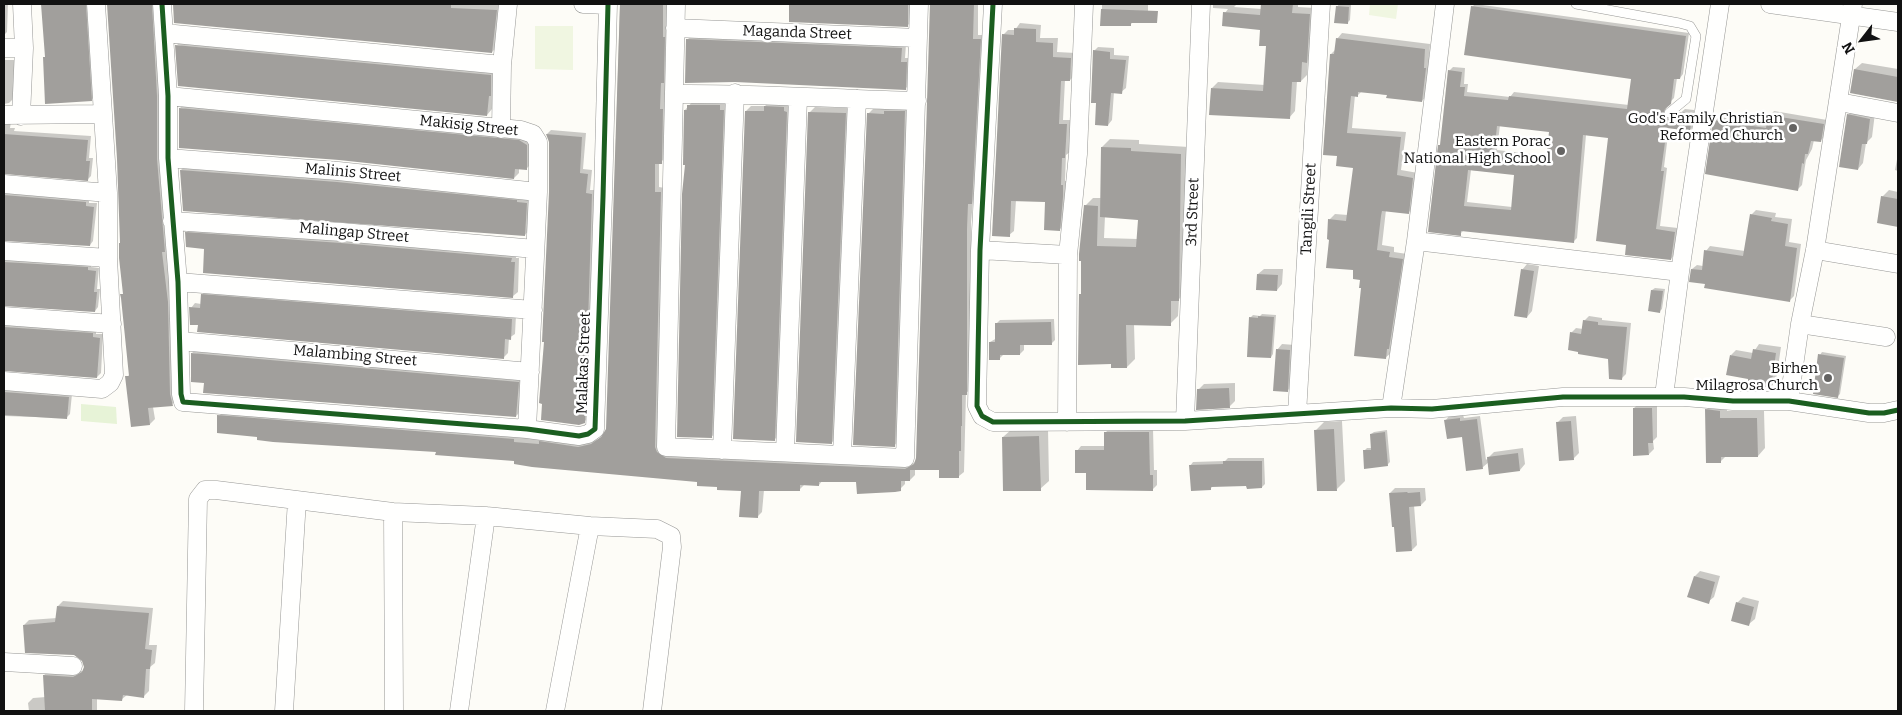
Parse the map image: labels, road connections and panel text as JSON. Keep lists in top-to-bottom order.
{
  "streets": {
    "street": [
      "Maganda Street",
      "Makisig Street",
      "Malinis Street",
      "Tangili Street",
      "3rd Street",
      "Malingap Street",
      "Malambing Street",
      "Malakas Street"
    ]
  },
  "crossings": [
    ["Makisig Street", "Malinis Street"],
    ["Makisig Street", "Malingap Street"],
    ["Makisig Street", "Malambing Street"],
    ["Makisig Street", "Malakas Street"],
    ["Malambing Street", "Malakas Street"]
  ],
  "places": ["God's Family Christian Reformed Church", "Eastern Porac National High School", "Birhen Milagrosa Church"],
  "north": "bottom left"
}
